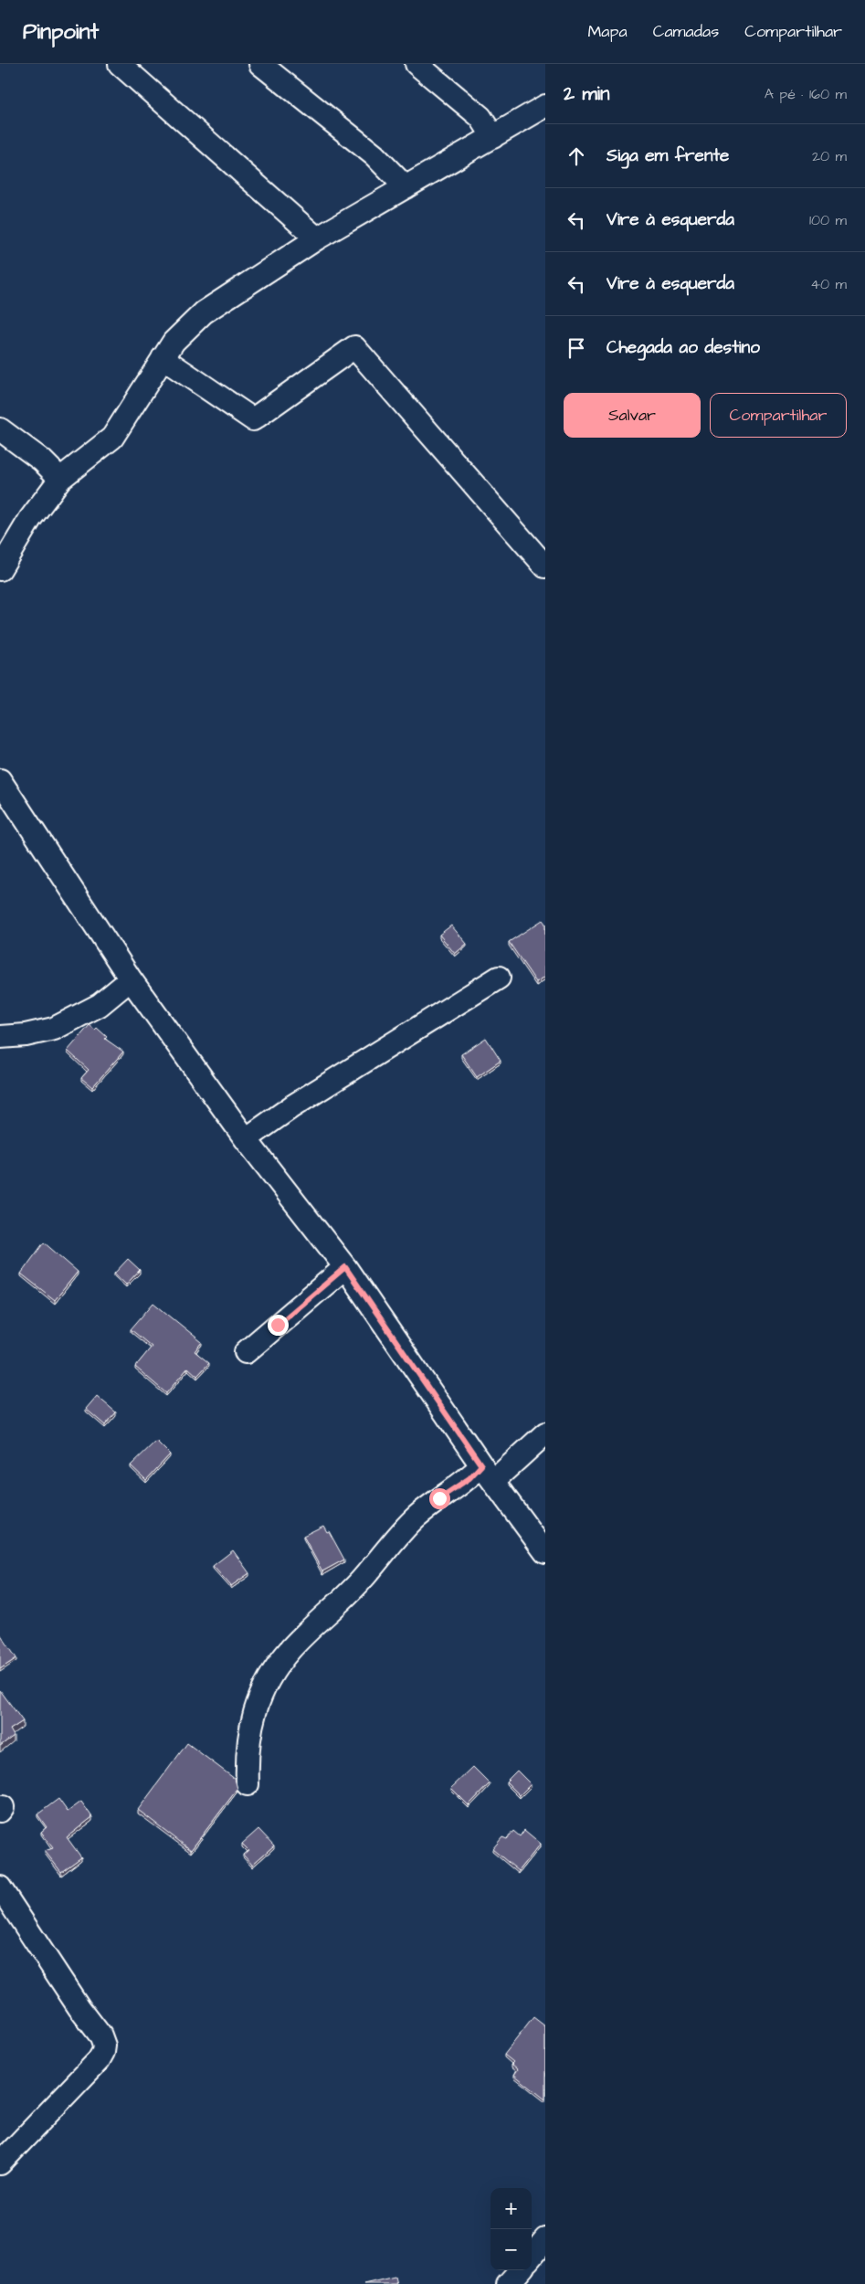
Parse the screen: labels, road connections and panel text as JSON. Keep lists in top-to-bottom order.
{
  "page": {
    "header": "Pinpoint",
    "nav": ["Mapa", "Camadas", "Compartilhar"],
    "heading": ["2 min", "A pé · 160 m"],
    "list": [
      ["Siga em frente", "20 m"],
      ["Vire à esquerda", "100 m"],
      ["Vire à esquerda", "40 m"],
      "Chegada ao destino"
    ],
    "buttons": ["Salvar", "Compartilhar"],
    "map_buttons": ["+", "−"]
  }
}
